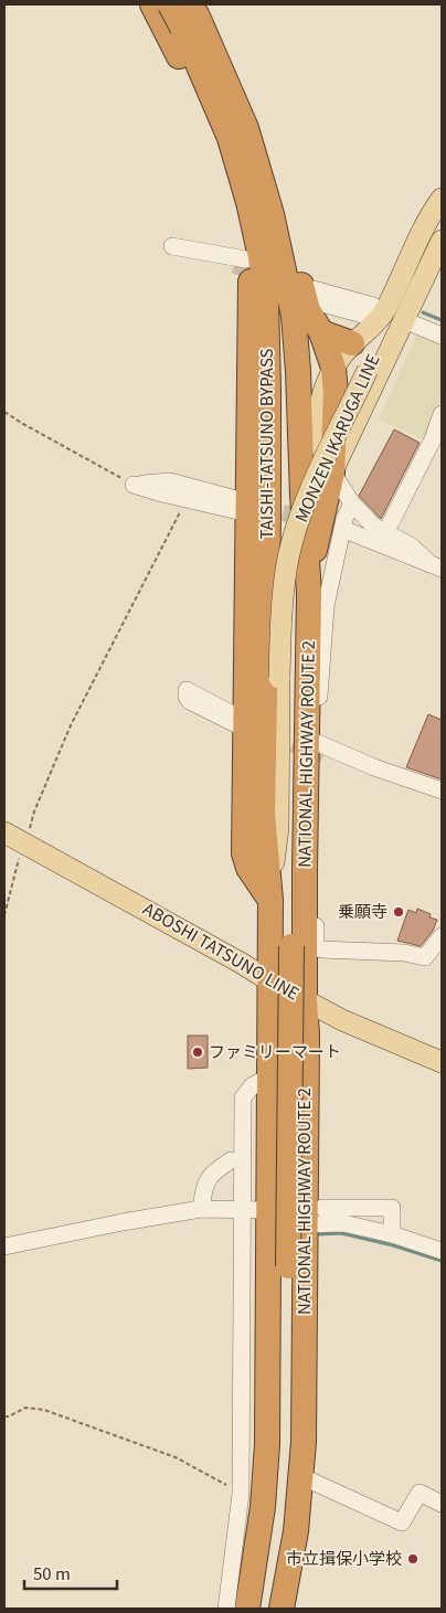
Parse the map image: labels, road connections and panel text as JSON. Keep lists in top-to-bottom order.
{
  "streets": {
    "highway": ["TAISHI-TATSUNO BYPASS", "NATIONAL HIGHWAY ROUTE 2"],
    "main road": ["MONZEN IKARUGA LINE", "ABOSHI TATSUNO LINE"]
  },
  "crossings": [
    ["MONZEN IKARUGA LINE", "TAISHI-TATSUNO BYPASS"],
    ["TAISHI-TATSUNO BYPASS", "NATIONAL HIGHWAY ROUTE 2"],
    ["NATIONAL HIGHWAY ROUTE 2", "ABOSHI TATSUNO LINE"]
  ],
  "places": ["乗願寺", "ファミリーマート", "市立揖保小学校"],
  "scale_bar": "50 m"
}
